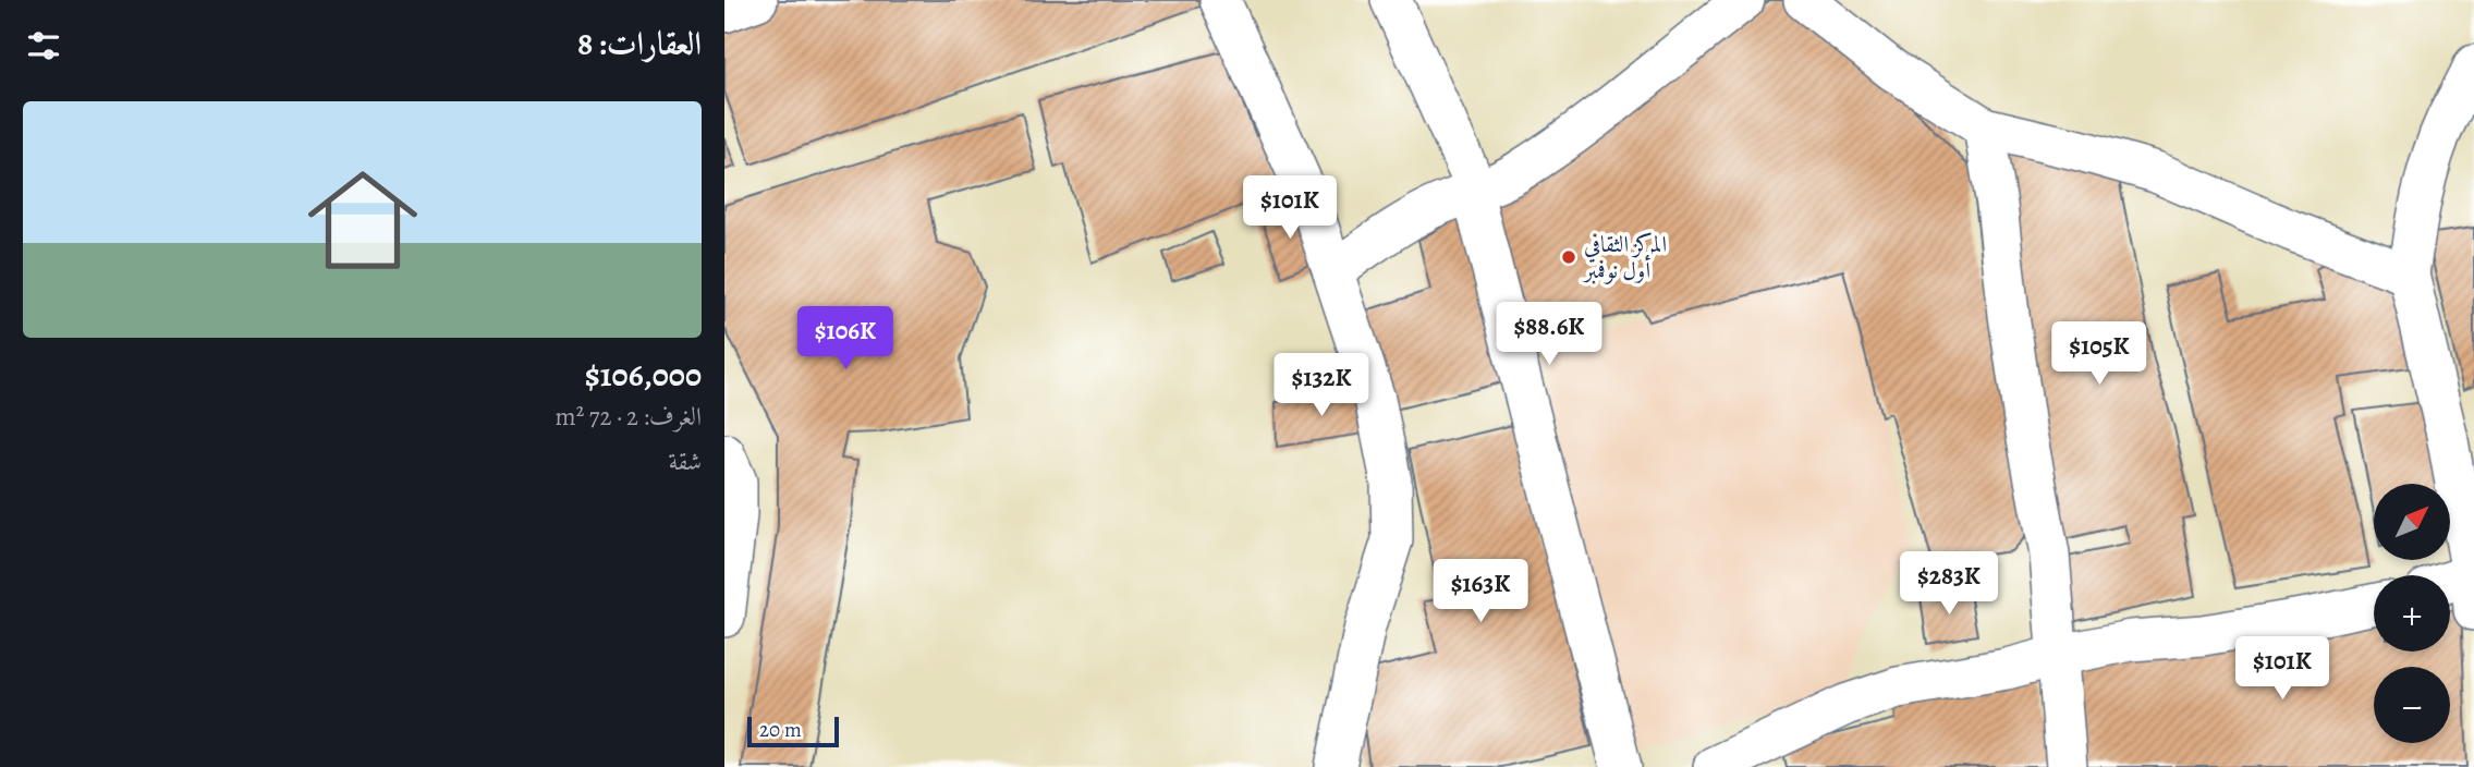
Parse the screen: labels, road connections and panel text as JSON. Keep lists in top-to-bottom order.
{
  "places": ["المركز الثقافي أول نوفمبر"],
  "scale_bar": "20 m",
  "north": "top right",
  "page": {
    "heading": "العقارات: 8",
    "list": [
      {
        "name": "$106,000",
        "note": "الغرف: 2 · 72 m² · شقة"
      }
    ],
    "price": [
      "$101K",
      "$88.6K",
      "$106K",
      "$105K",
      "$132K",
      "$283K",
      "$163K",
      "$101K"
    ],
    "map_buttons": ["+", "−"],
    "scale": "20 m"
  }
}
